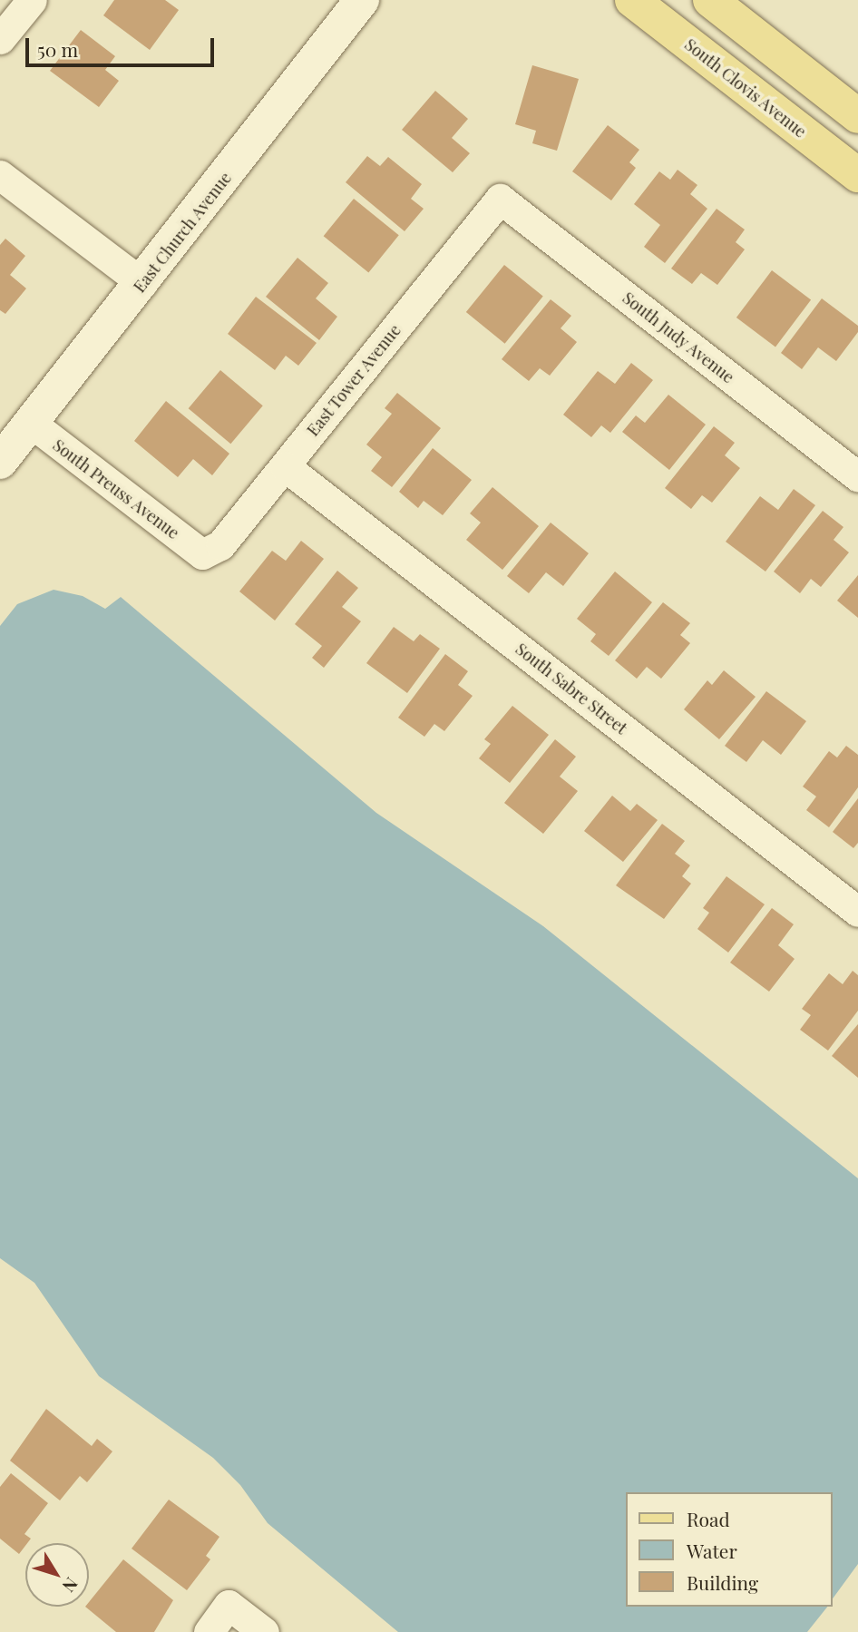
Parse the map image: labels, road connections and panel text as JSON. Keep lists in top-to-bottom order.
{
  "streets": {
    "main road": ["South Clovis Avenue"],
    "street": [
      "East Church Avenue",
      "South Judy Avenue",
      "East Tower Avenue",
      "South Preuss Avenue",
      "South Sabre Street"
    ]
  },
  "crossings": [
    ["East Church Avenue", "South Preuss Avenue"],
    ["South Judy Avenue", "East Tower Avenue"],
    ["East Tower Avenue", "South Preuss Avenue"],
    ["East Tower Avenue", "South Sabre Street"]
  ],
  "legend": ["Road", "Water", "Building"],
  "scale_bar": "50 m",
  "north": "bottom right"
}
